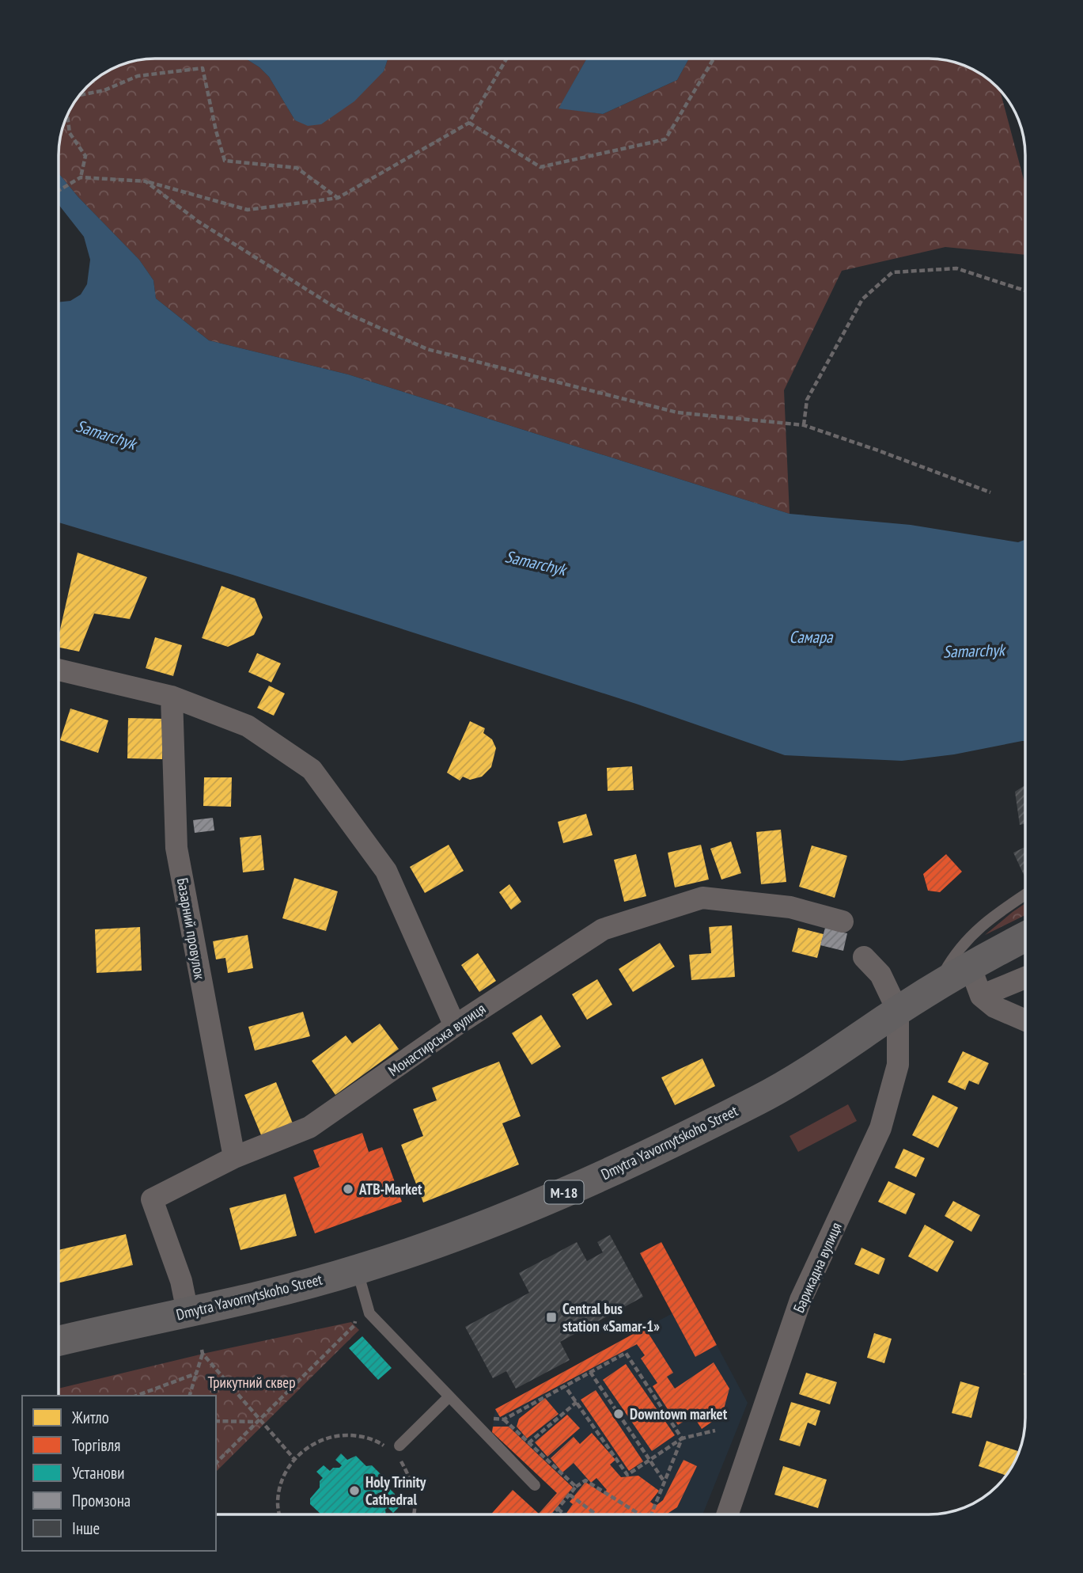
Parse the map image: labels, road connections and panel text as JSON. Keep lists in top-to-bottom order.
{
  "streets": {
    "highway": ["Dmytra Yavornytskoho Street", "М-18"],
    "street": ["Базарний провулок", "Монастирська вулиця", "Барикадна вулиця"]
  },
  "crossings": [
    ["Базарний провулок", "Монастирська вулиця"],
    ["Монастирська вулиця", "Dmytra Yavornytskoho Street"],
    ["Dmytra Yavornytskoho Street", "Барикадна вулиця"]
  ],
  "water": ["Samarchyk", "Самара"],
  "parks": ["Трикутний сквер"],
  "places": {
    "other": ["ATB-Market", "Downtown market", "Holy Trinity Cathedral"],
    "transit": ["Central bus station «Samar-1»"]
  },
  "legend": [
    "Житло",
    "Торгівля",
    "Установи",
    "Промзона",
    "Інше"
  ]
}
